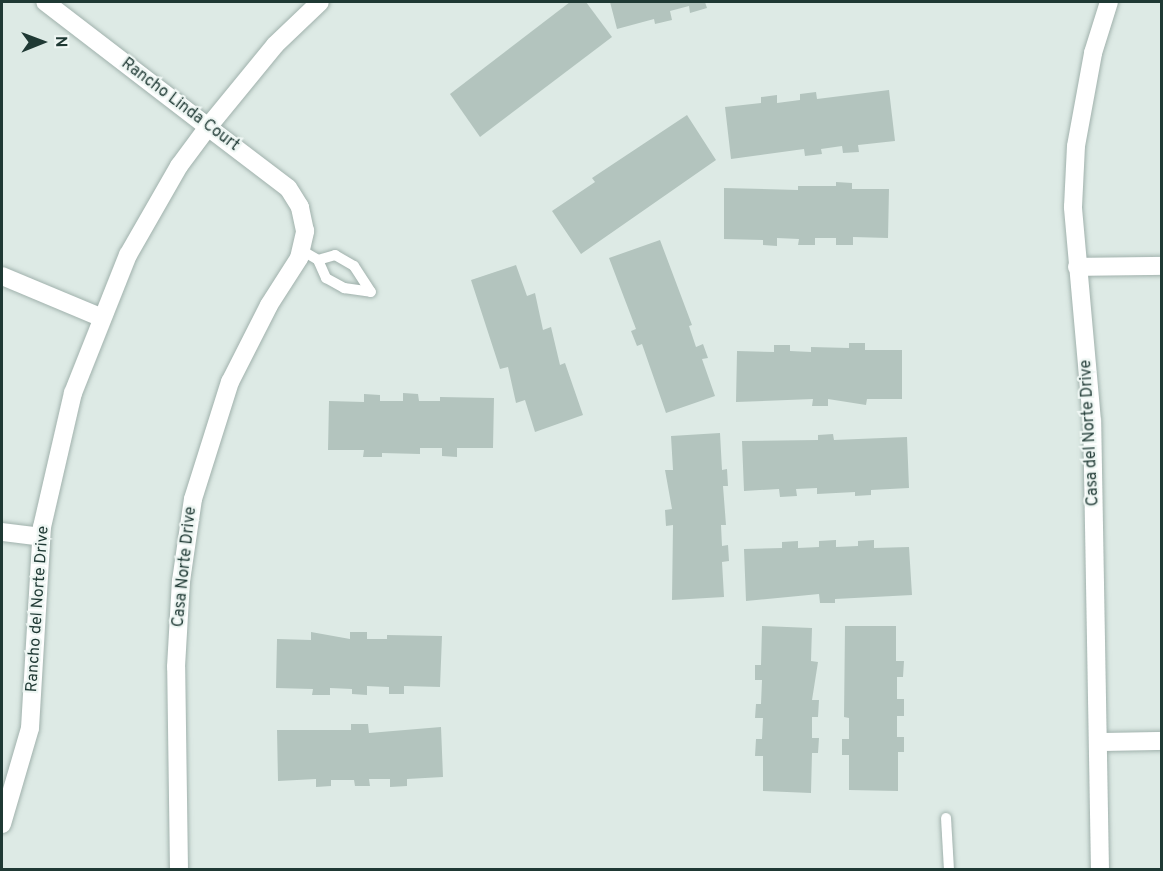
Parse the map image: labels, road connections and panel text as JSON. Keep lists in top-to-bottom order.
{
  "streets": {
    "street": [
      "Rancho Linda Court",
      "Casa del Norte Drive",
      "Casa Norte Drive",
      "Rancho del Norte Drive"
    ]
  },
  "crossings": [
    ["Rancho Linda Court", "Casa Norte Drive"],
    ["Rancho Linda Court", "Rancho del Norte Drive"]
  ],
  "north": "right"
}
